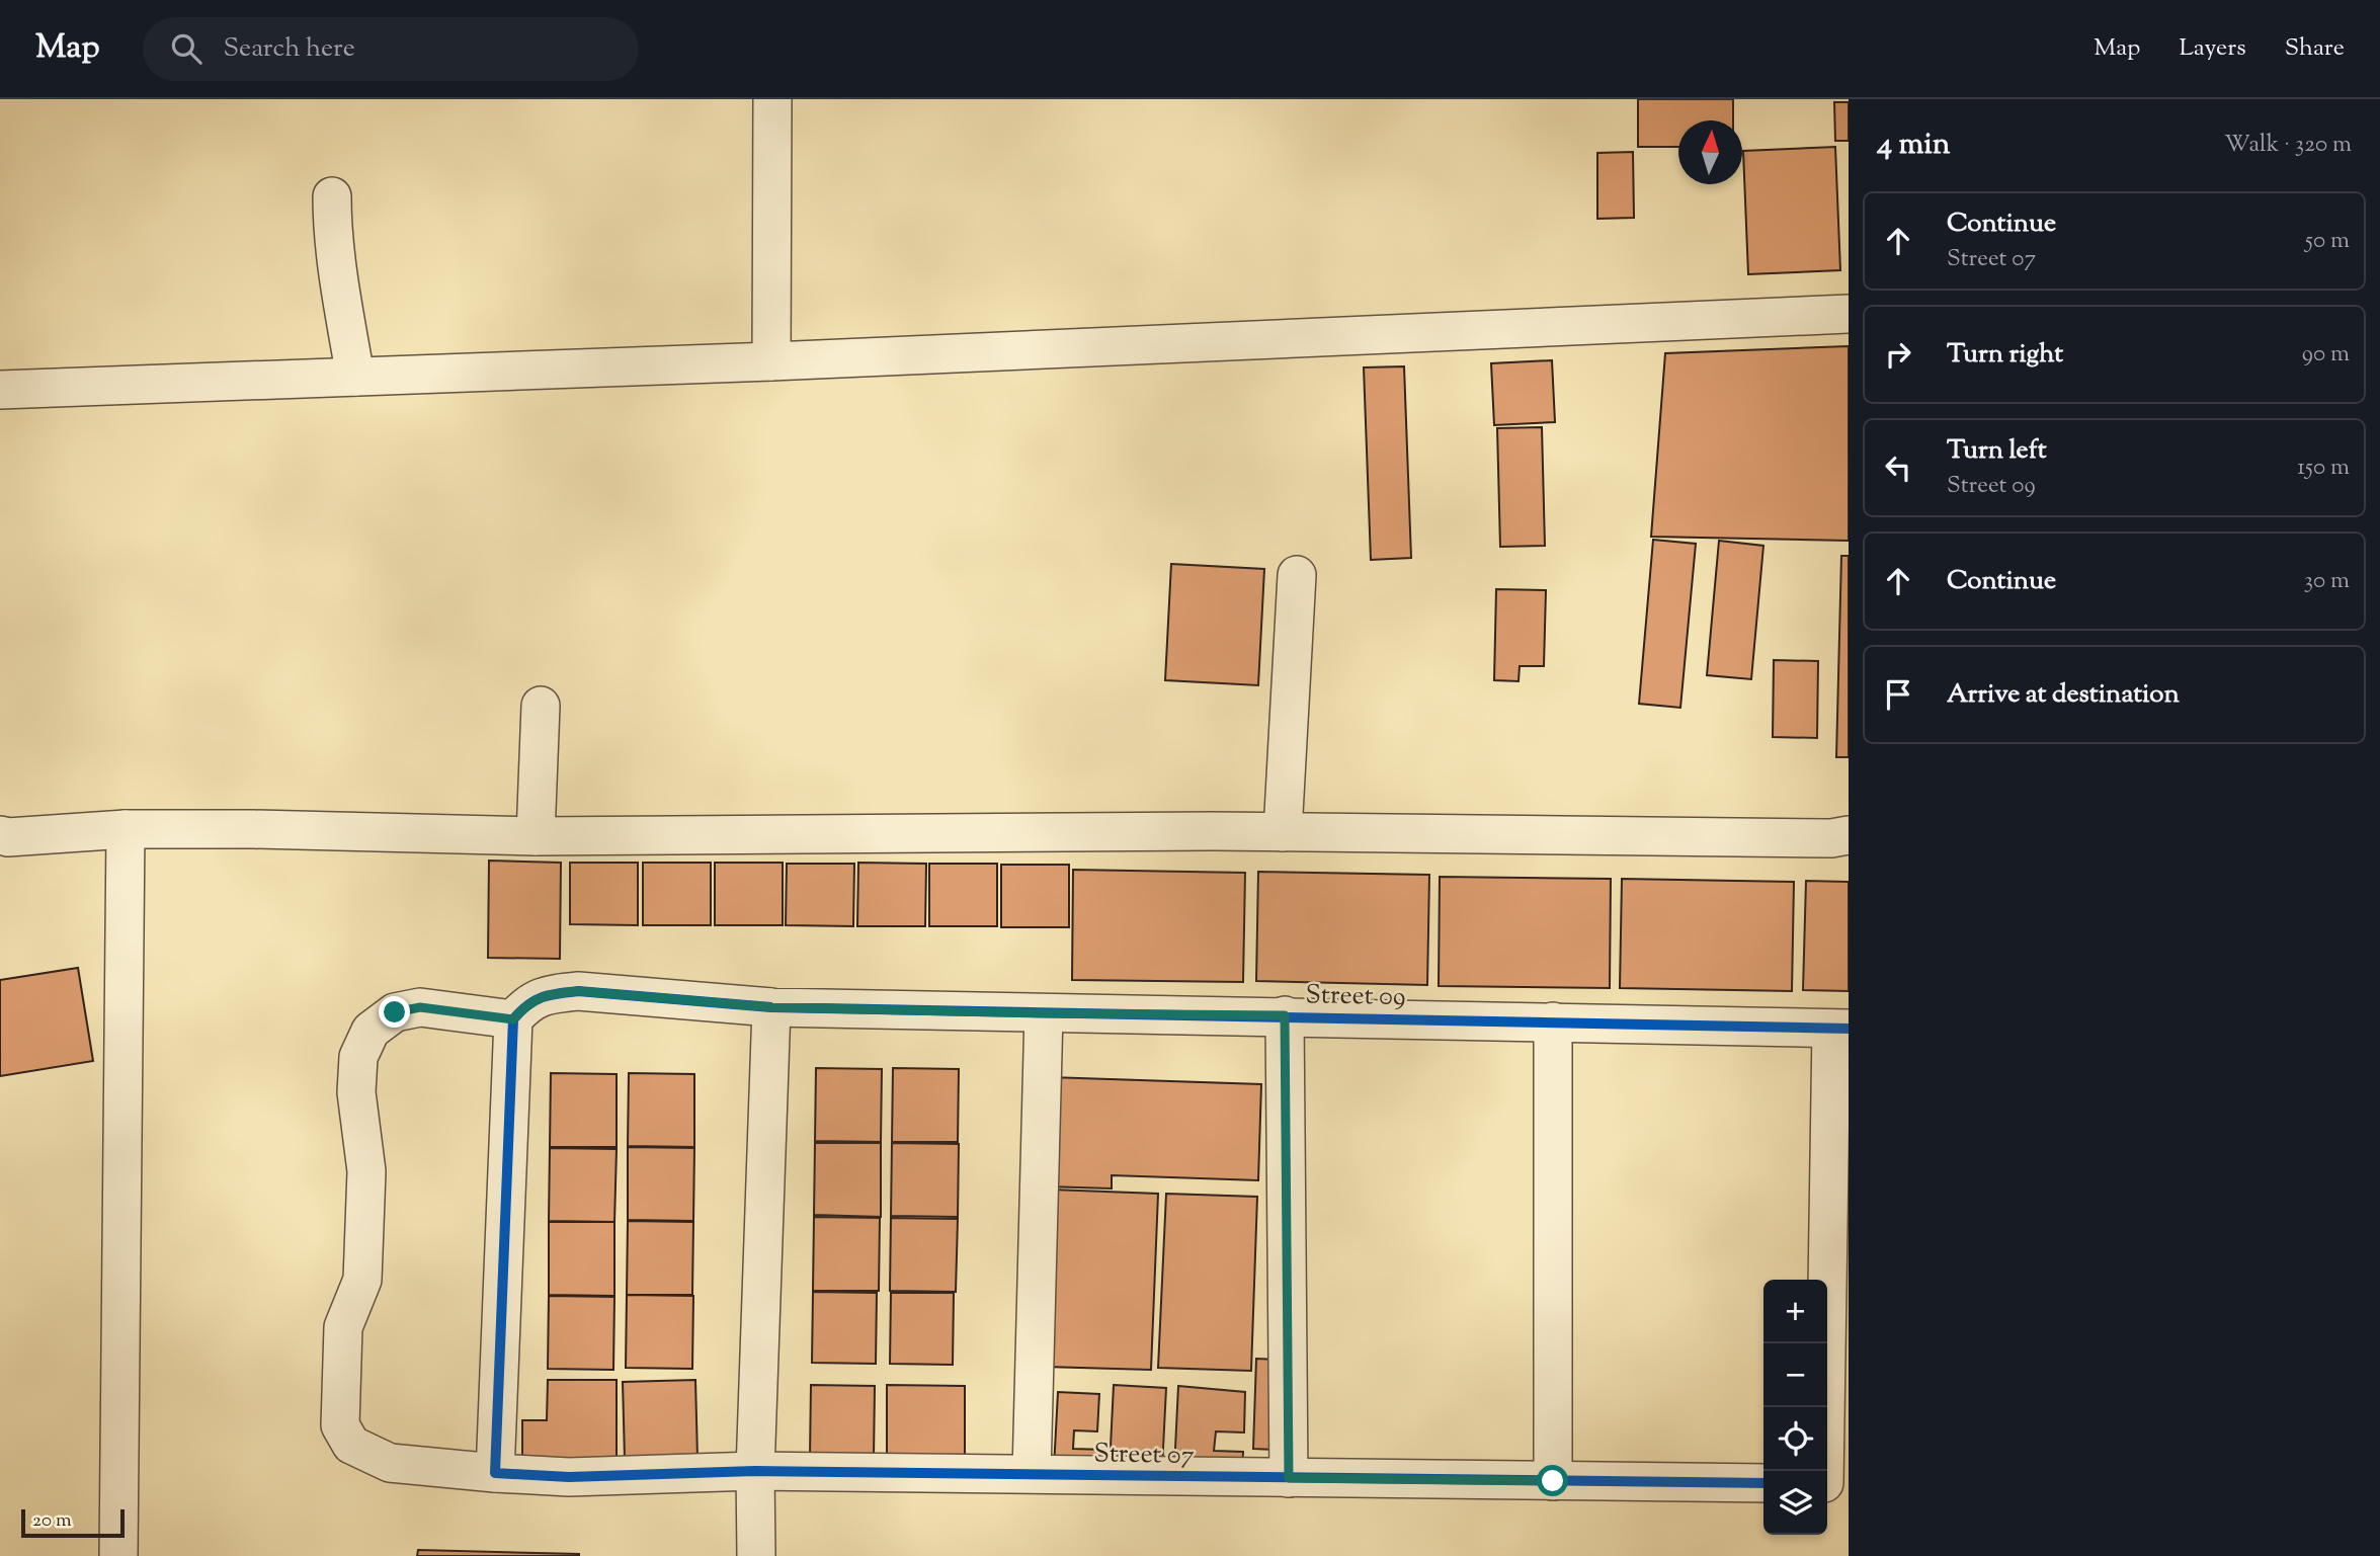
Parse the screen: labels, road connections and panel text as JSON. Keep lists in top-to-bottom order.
{
  "streets": {
    "street": ["Street 09", "Street 07"]
  },
  "crossings": [
    ["Street 09", "Street 07"]
  ],
  "scale_bar": "20 m",
  "north": "top",
  "page": {
    "header": "Map",
    "search": "Search here",
    "nav": ["Map", "Layers", "Share"],
    "heading": ["4 min", "Walk · 320 m"],
    "list": [
      ["Continue", "Street 07", "50 m"],
      ["Turn right", "90 m"],
      ["Turn left", "Street 09", "150 m"],
      ["Continue", "30 m"],
      "Arrive at destination"
    ],
    "map_buttons": ["+", "−"],
    "scale": "20 m"
  }
}
